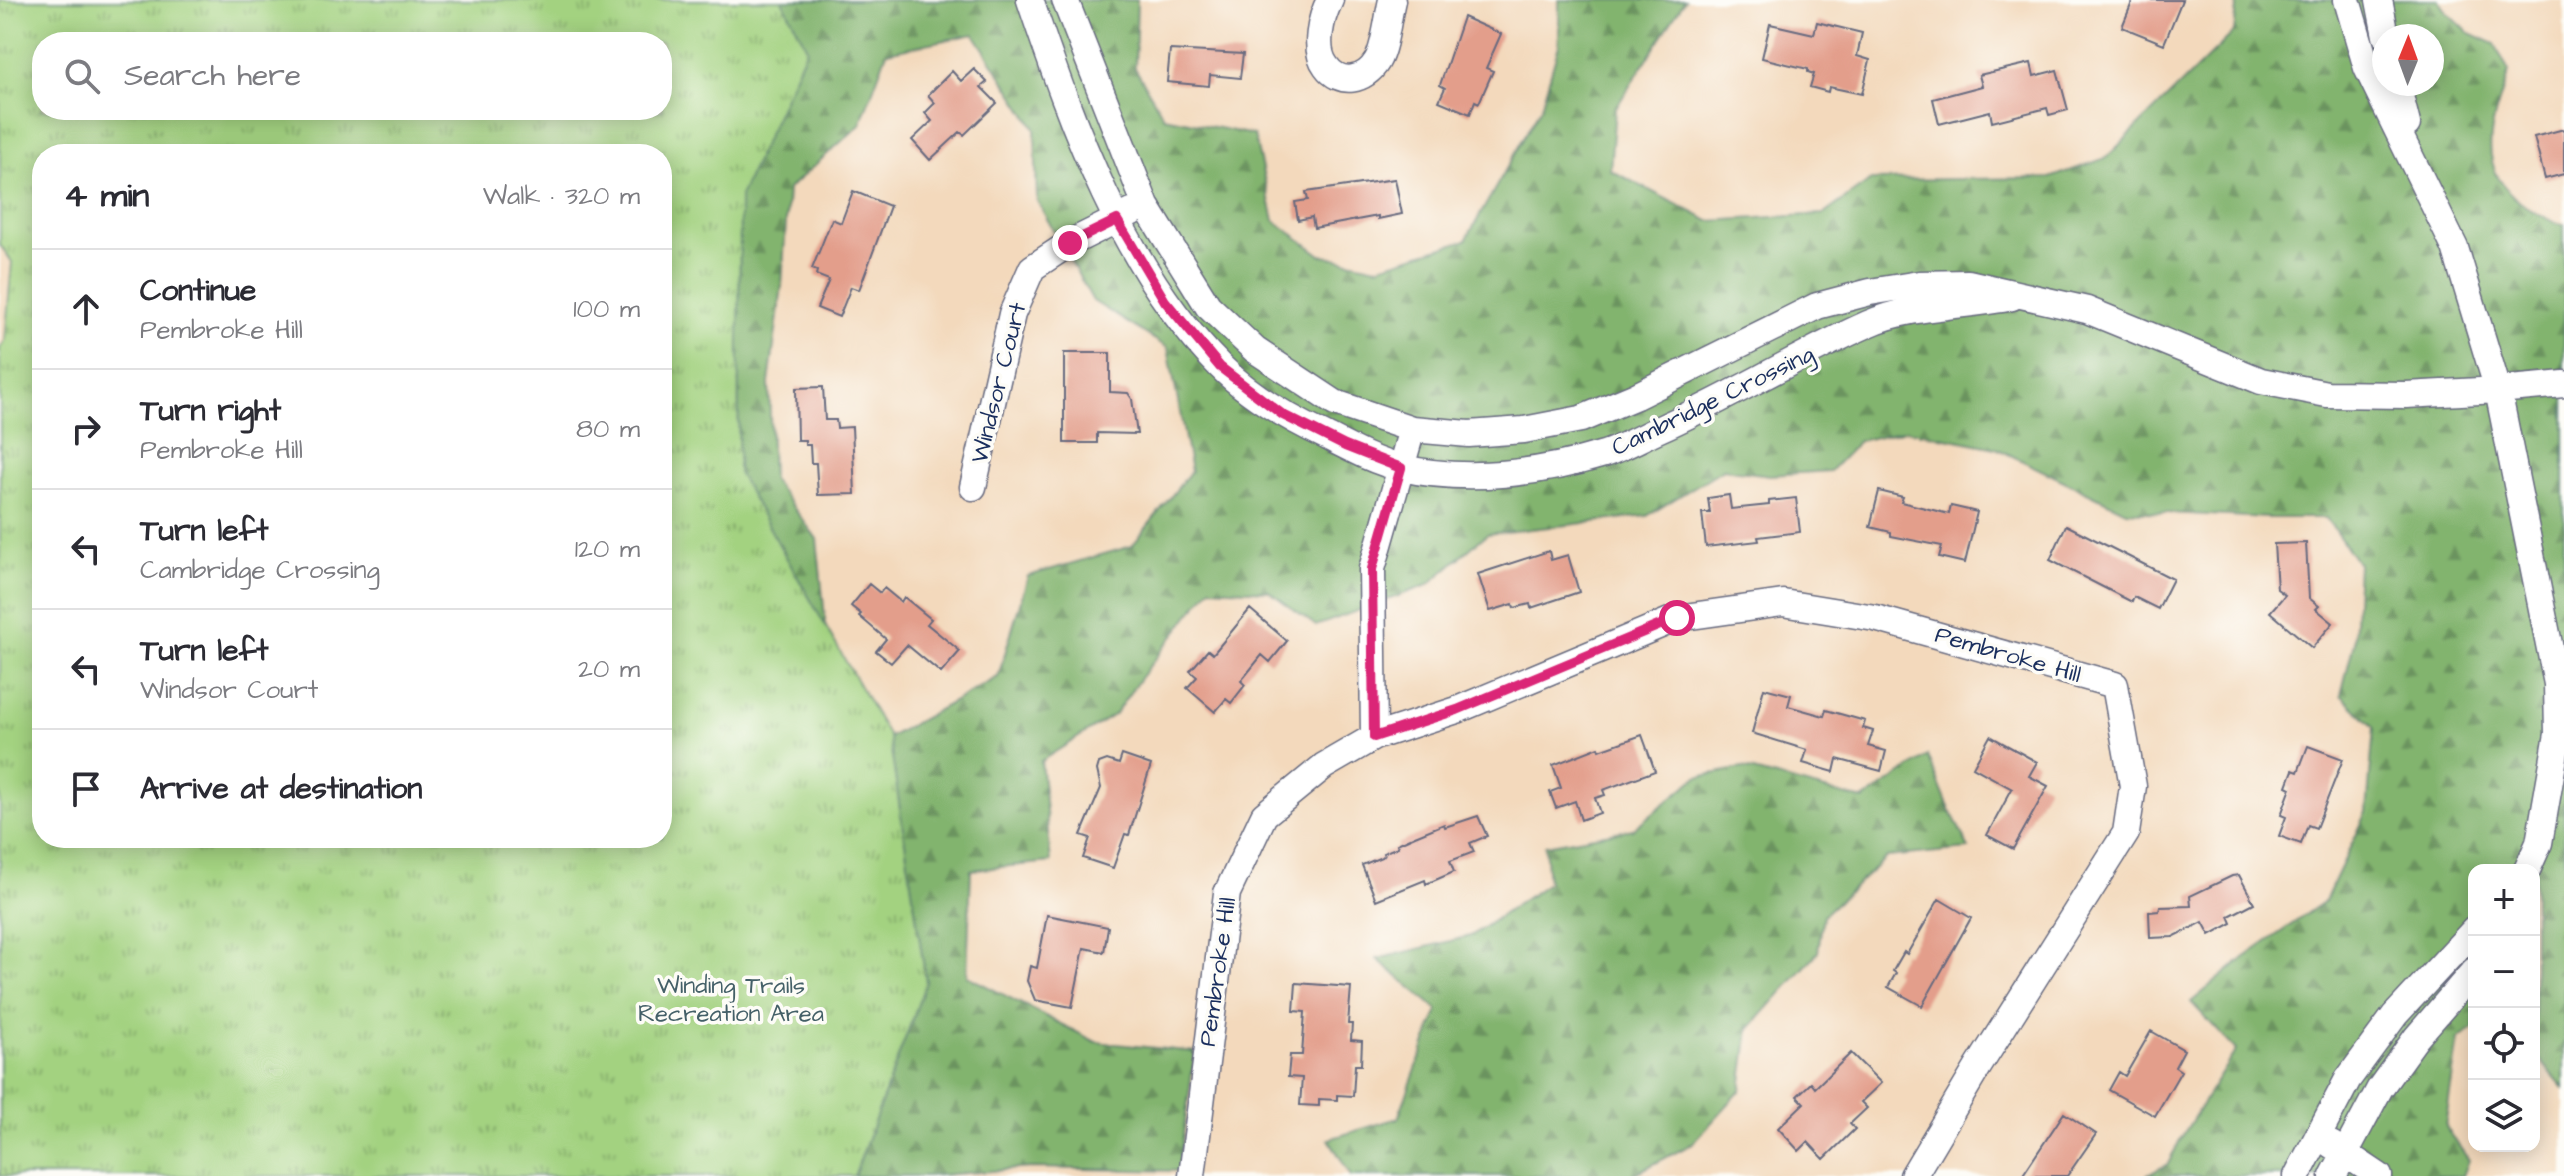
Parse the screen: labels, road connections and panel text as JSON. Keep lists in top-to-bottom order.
{
  "streets": {
    "street": ["Windsor Court", "Cambridge Crossing", "Pembroke Hill"]
  },
  "crossings": [
    ["Windsor Court", "Cambridge Crossing"]
  ],
  "parks": ["Winding Trails Recreation Area"],
  "north": "top",
  "page": {
    "search": "Search here",
    "heading": ["4 min", "Walk · 320 m"],
    "list": [
      ["Continue", "Pembroke Hill", "100 m"],
      ["Turn right", "Pembroke Hill", "80 m"],
      ["Turn left", "Cambridge Crossing", "120 m"],
      ["Turn left", "Windsor Court", "20 m"],
      "Arrive at destination"
    ],
    "map_buttons": ["+", "−"]
  }
}
